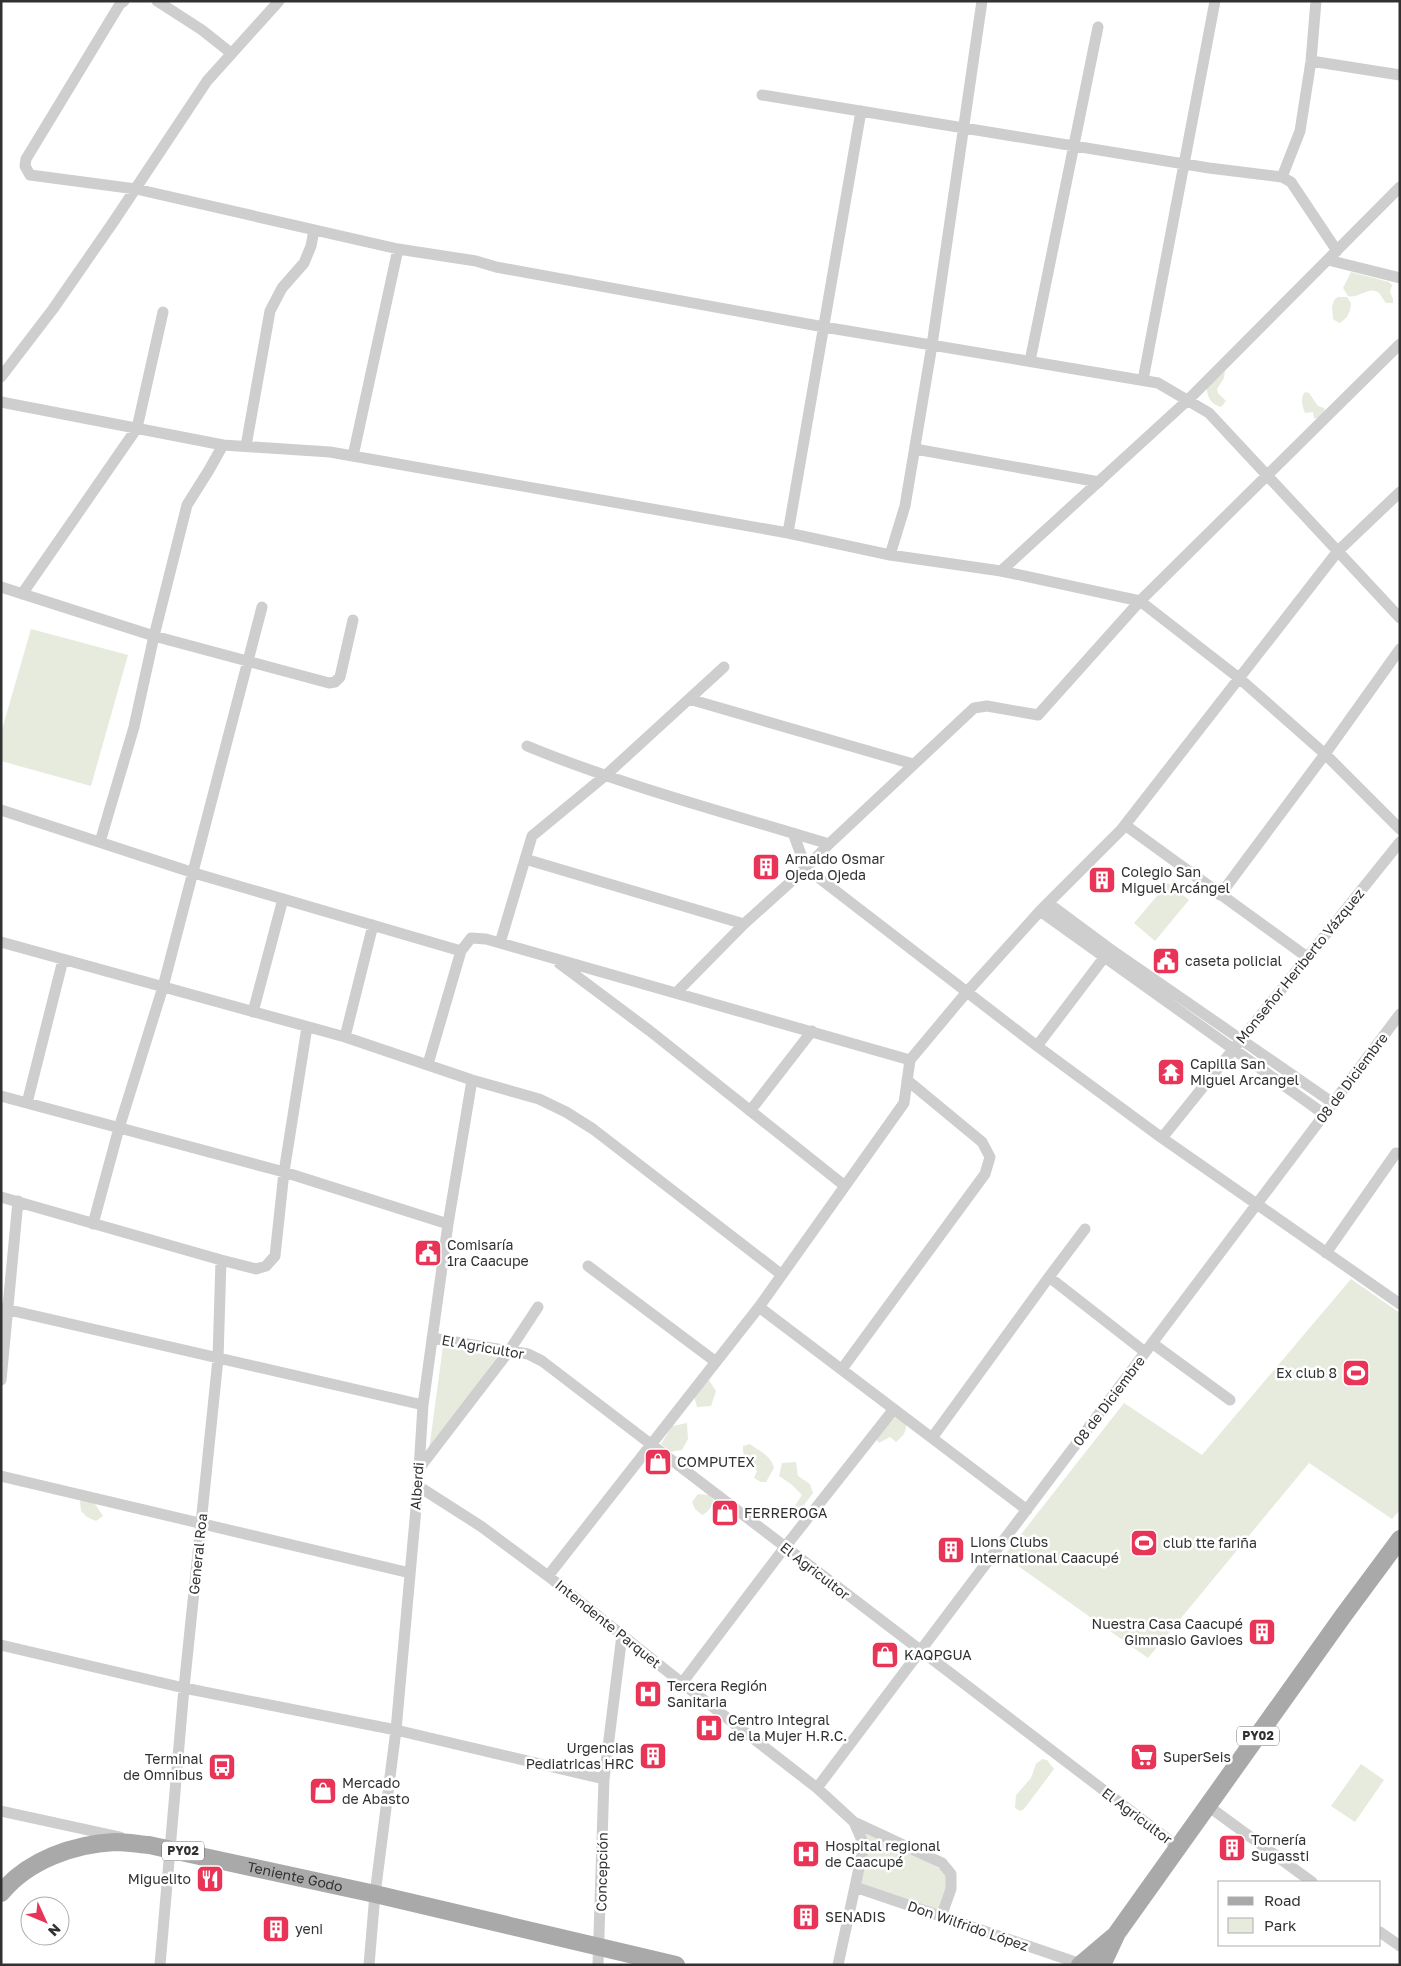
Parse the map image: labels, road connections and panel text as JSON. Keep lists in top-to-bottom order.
{
  "streets": {
    "main road": ["PY02", "Teniente Godo"],
    "street": [
      "Monseñor Heriberto Vázquez",
      "08 de Diciembre",
      "El Agricultor",
      "Alberdi",
      "General Roa",
      "Intendente Parquet",
      "Concepción",
      "Don Wilfrido López"
    ]
  },
  "crossings": [
    ["08 de Diciembre", "El Agricultor"],
    ["08 de Diciembre", "Intendente Parquet"],
    ["El Agricultor", "Alberdi"],
    ["El Agricultor", "PY02"],
    ["Alberdi", "Intendente Parquet"],
    ["Alberdi", "Teniente Godo"],
    ["General Roa", "Teniente Godo"],
    ["Intendente Parquet", "Concepción"],
    ["PY02", "Concepción"],
    ["PY02", "Teniente Godo"],
    ["PY02", "Don Wilfrido López"],
    ["Concepción", "Teniente Godo"]
  ],
  "places": {
    "building": [
      "Arnaldo Osmar Ojeda Ojeda",
      "Colegio San Miguel Arcángel",
      "Lions Clubs International Caacupé",
      "Nuestra Casa Caacupé Gimnasio Gavioes",
      "Urgencias Pediatricas HRC",
      "Tornería Sugassti",
      "SENADIS",
      "yeni"
    ],
    "public building": ["caseta policial", "Comisaría 1ra Caacupe"],
    "temple": ["Capilla San Miguel Arcangel"],
    "sports": ["Ex club 8", "club tte fariña"],
    "shop": [
      "COMPUTEX",
      "FERREROGA",
      "KAQPGUA",
      "Mercado de Abasto"
    ],
    "hospital": ["Tercera Región Sanitaria", "Centro Integral de la Mujer H.R.C.", "Hospital regional de Caacupé"],
    "supermarket": ["SuperSeis"],
    "bus stop": ["Terminal de Omnibus"],
    "restaurant": ["Miguelito"]
  },
  "legend": ["Road", "Park"],
  "north": "bottom right"
}
